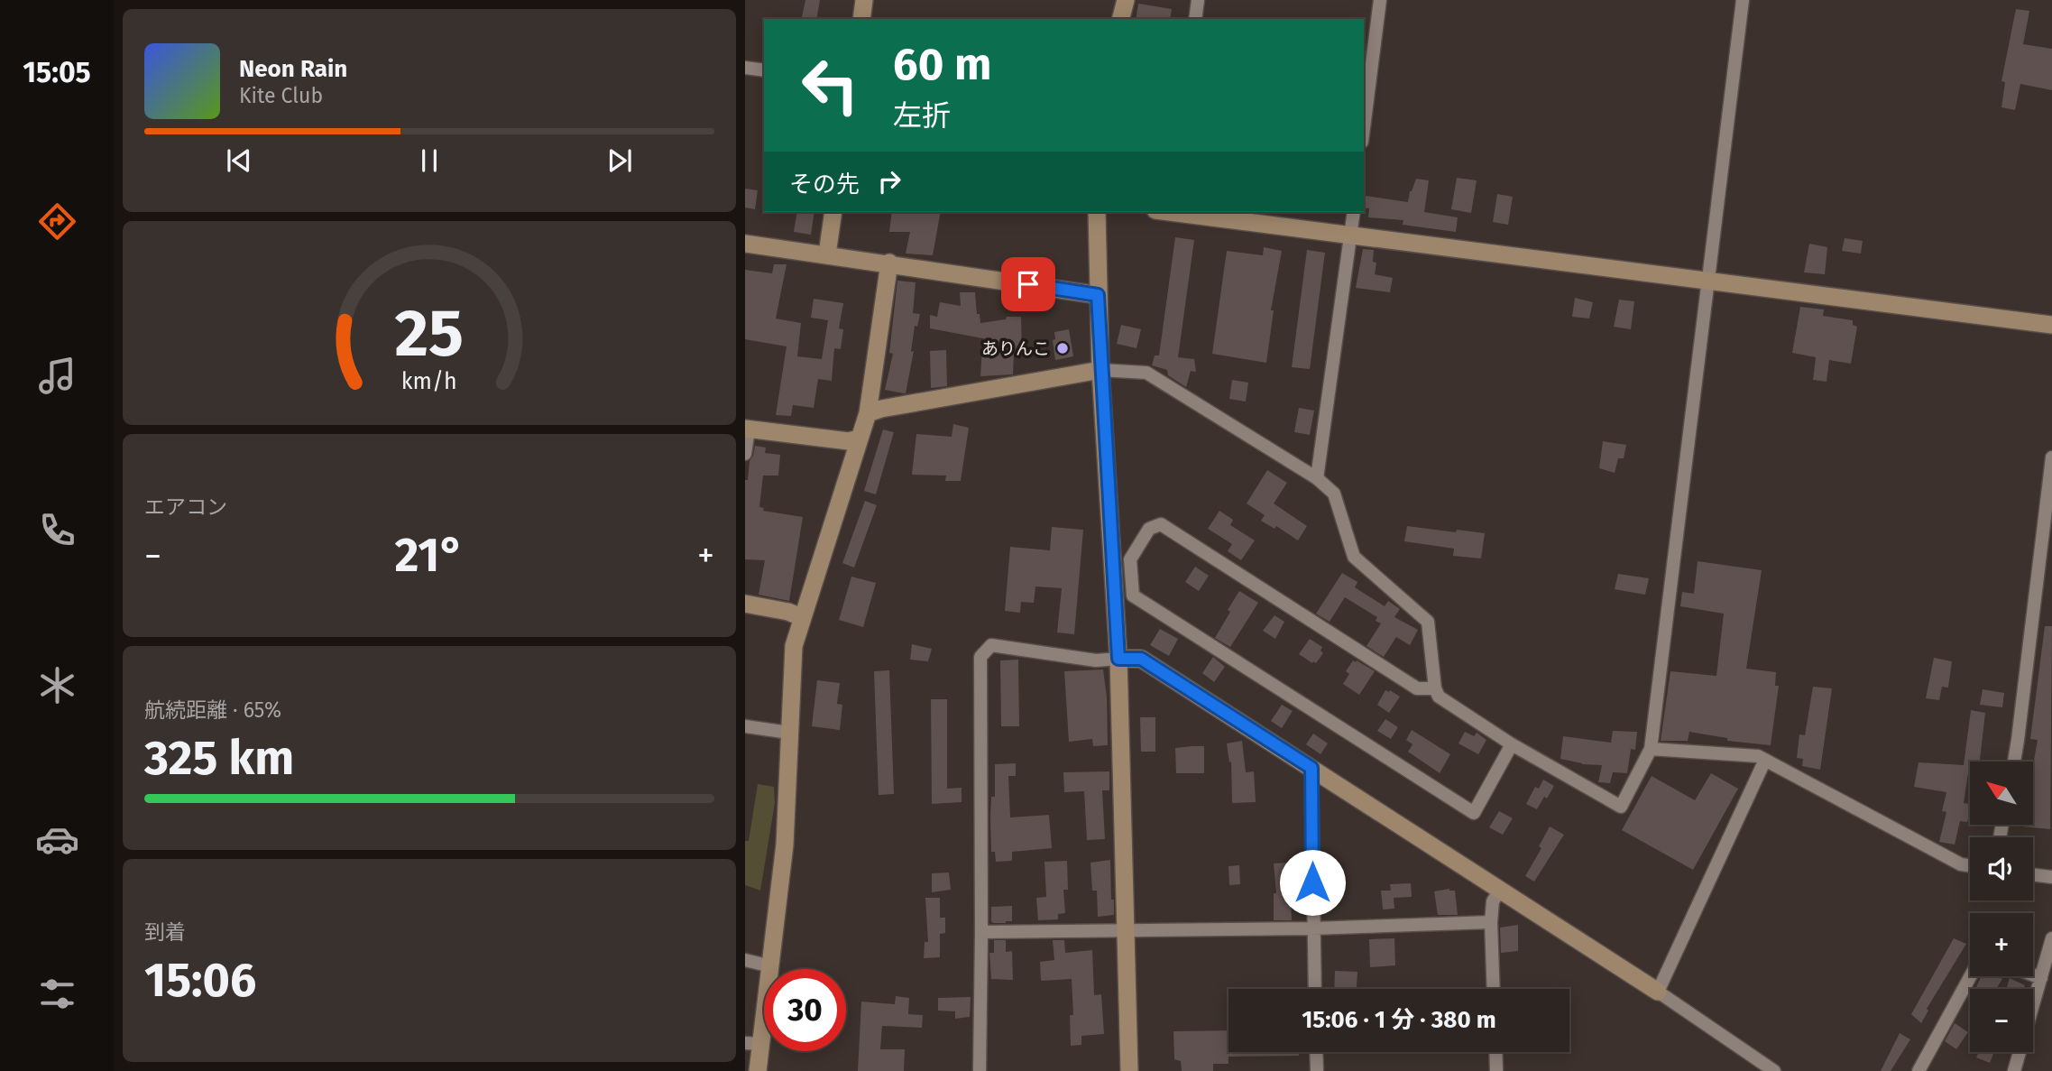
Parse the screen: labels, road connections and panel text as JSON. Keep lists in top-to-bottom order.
{
  "places": ["ありんこ"],
  "north": "top left",
  "page": {
    "tabs": "15:05",
    "turn": ["60 m", "左折"],
    "song": ["Neon Rain", "Kite Club"],
    "then": "その先",
    "tile": [
      "エアコン",
      ["航続距離 · 65%", "325 km"],
      ["到着", "15:06"]
    ],
    "heat": ["−", "21°", "+"],
    "map_buttons": ["+", "−"],
    "limit": "30",
    "trip": "15:06 · 1 分 · 380 m",
    "gauge": ["25", "km/h"]
  }
}
